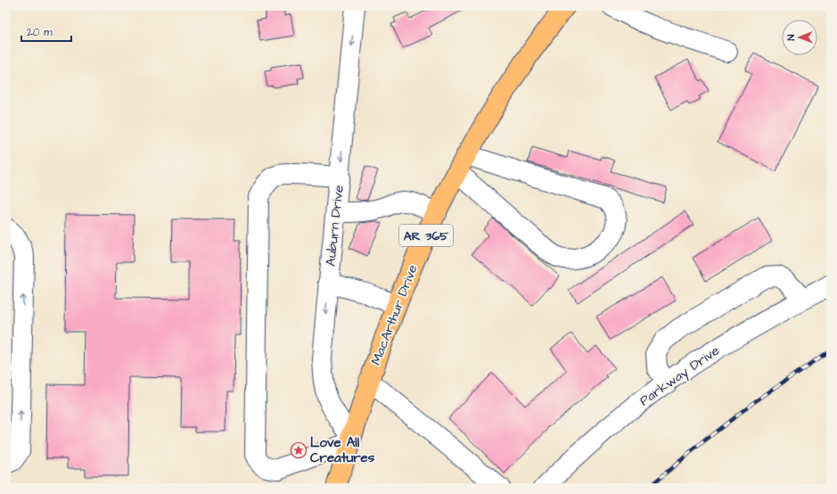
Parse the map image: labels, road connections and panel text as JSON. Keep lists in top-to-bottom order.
{
  "streets": {
    "main road": ["AR 365", "MacArthur Drive"],
    "street": ["Auburn Drive", "Parkway Drive"]
  },
  "crossings": [
    ["Auburn Drive", "MacArthur Drive"]
  ],
  "one_way": ["Auburn Drive"],
  "places": {
    "place": ["Love All Creatures"]
  },
  "scale_bar": "20 m",
  "north": "left"
}
